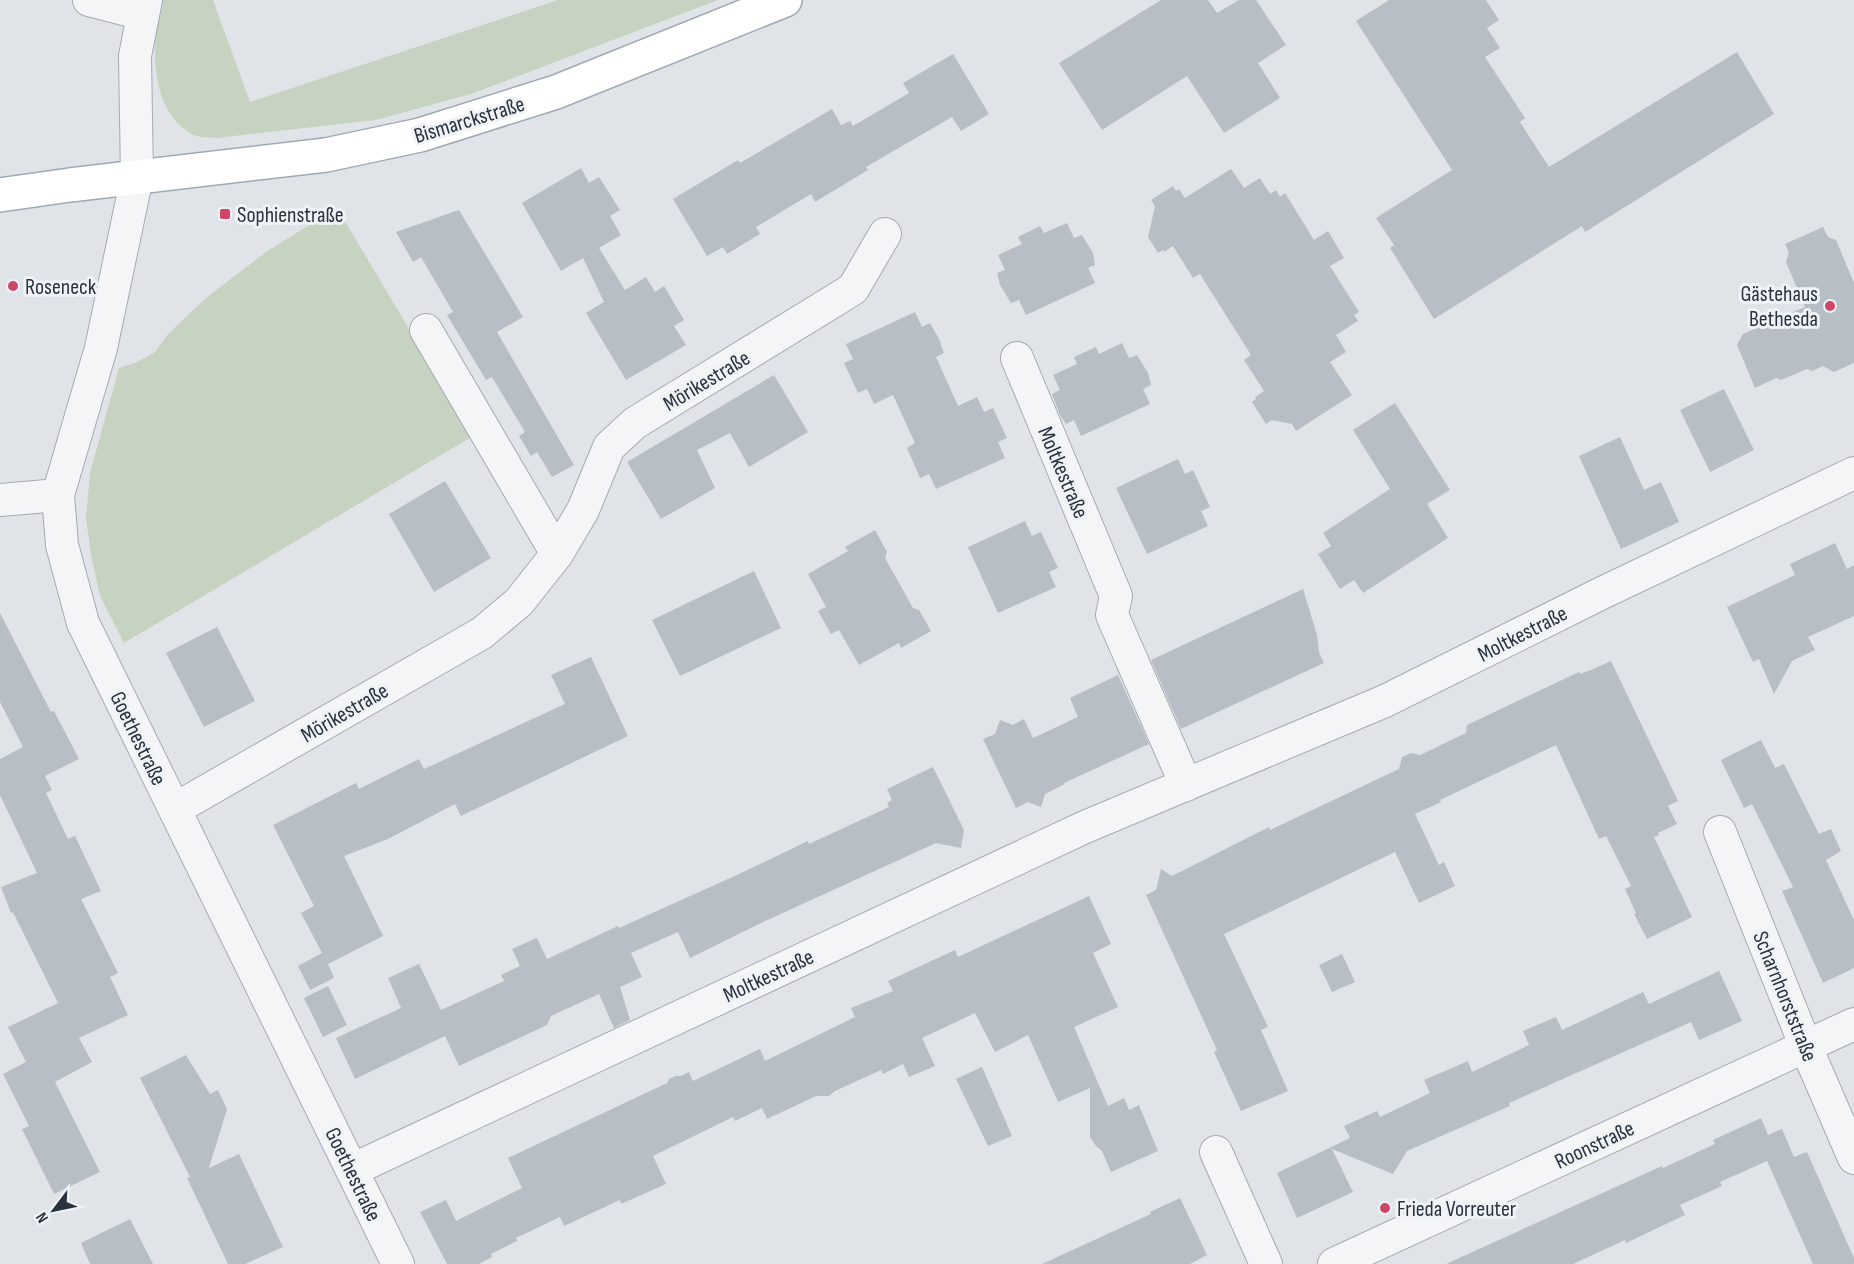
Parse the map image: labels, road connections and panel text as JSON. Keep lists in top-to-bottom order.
{
  "streets": {
    "main road": ["Bismarckstraße"],
    "street": [
      "Mörikestraße",
      "Moltkestraße",
      "Goethestraße",
      "Scharnhorststraße",
      "Roonstraße"
    ]
  },
  "crossings": [
    ["Bismarckstraße", "Goethestraße"],
    ["Mörikestraße", "Goethestraße"],
    ["Moltkestraße", "Goethestraße"],
    ["Scharnhorststraße", "Roonstraße"]
  ],
  "places": {
    "transit": ["Sophienstraße"],
    "other": ["Roseneck", "Gästehaus Bethesda", "Frieda Vorreuter"]
  },
  "north": "bottom left"
}
